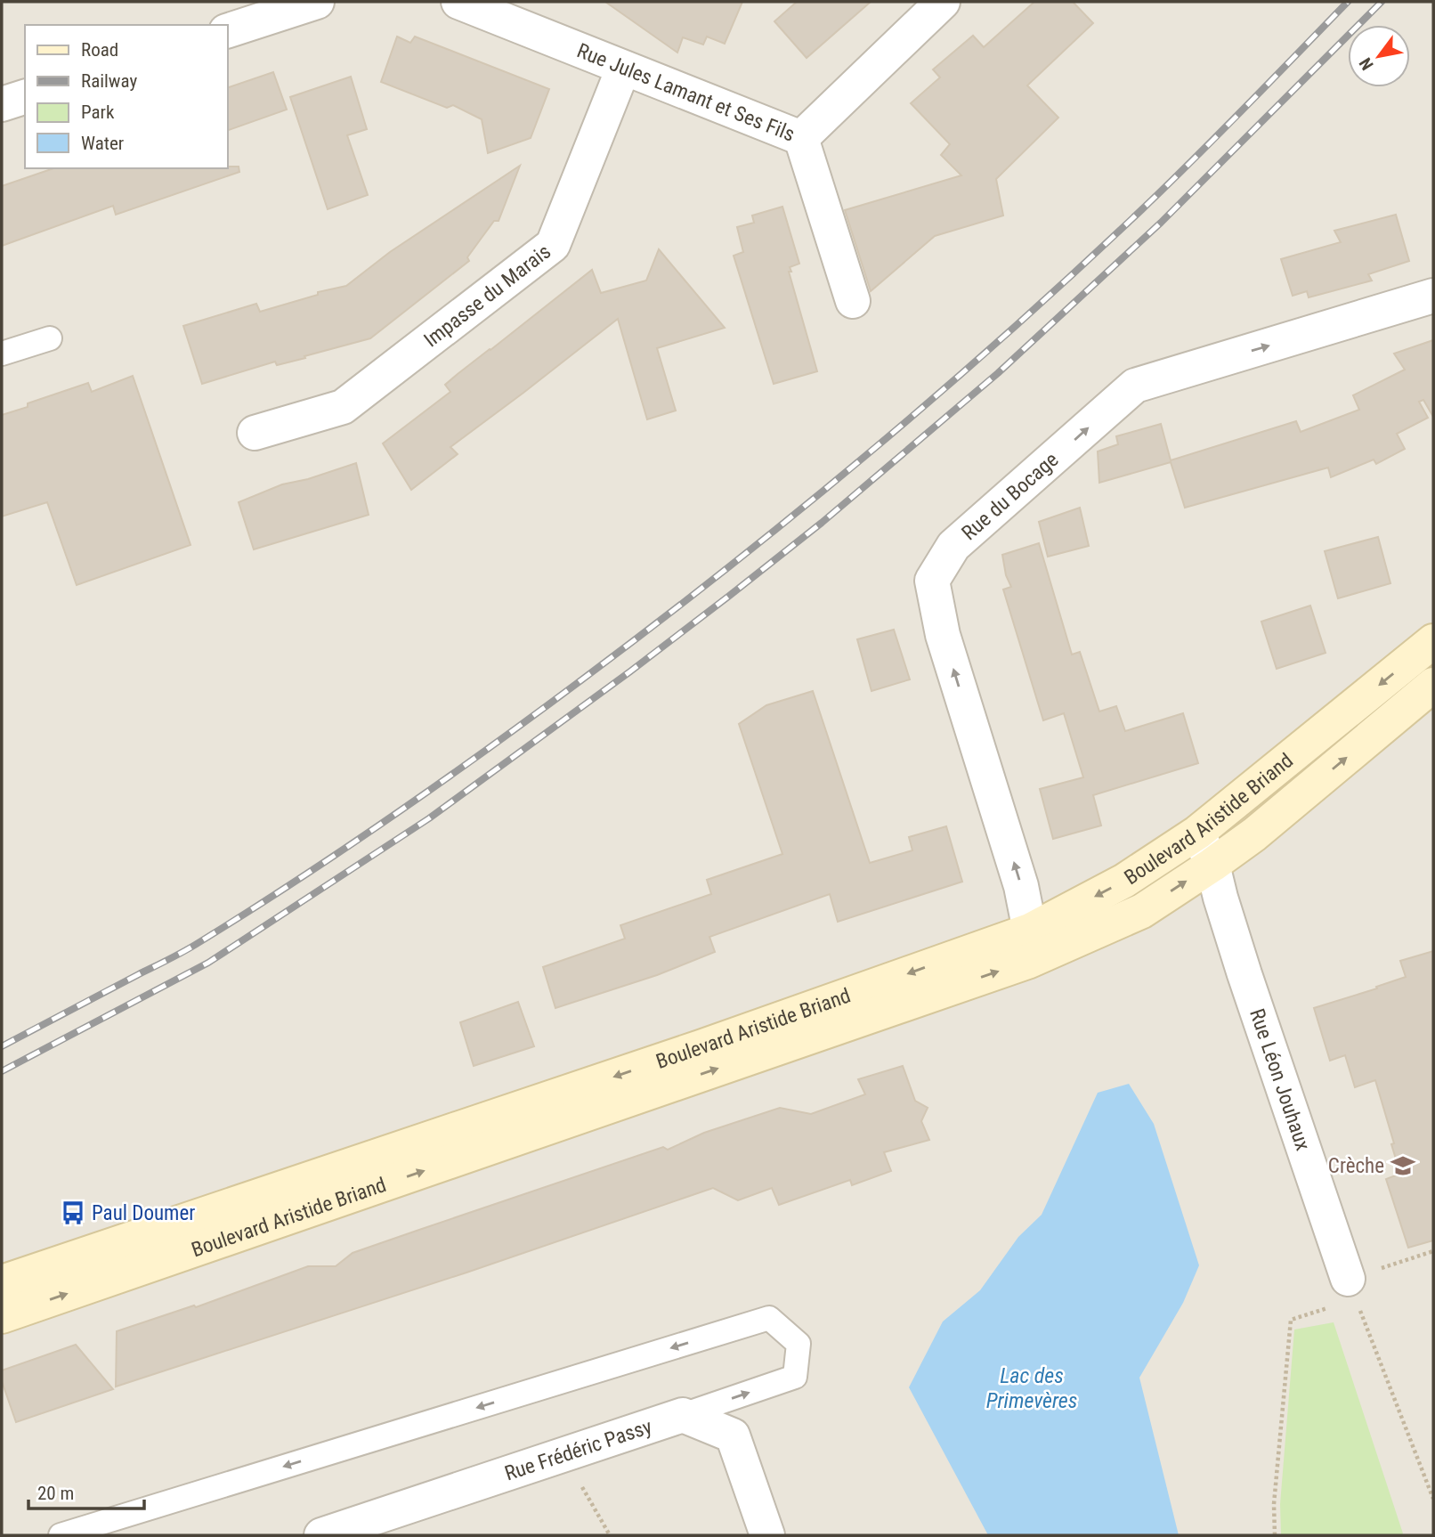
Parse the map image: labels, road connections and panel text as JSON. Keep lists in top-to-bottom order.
{
  "streets": {
    "main road": ["Boulevard Aristide Briand"],
    "street": [
      "Rue Jules Lamant et Ses Fils",
      "Impasse du Marais",
      "Rue du Bocage",
      "Rue Léon Jouhaux",
      "Rue Frédéric Passy"
    ]
  },
  "crossings": [
    ["Rue Jules Lamant et Ses Fils", "Impasse du Marais"],
    ["Rue du Bocage", "Boulevard Aristide Briand"],
    ["Boulevard Aristide Briand", "Rue Léon Jouhaux"]
  ],
  "water": ["Lac des Primevères"],
  "places": {
    "school or university": ["Crèche"],
    "bus stop": ["Paul Doumer"]
  },
  "legend": [
    "Road",
    "Railway",
    "Park",
    "Water"
  ],
  "scale_bar": "20 m",
  "north": "bottom left"
}
